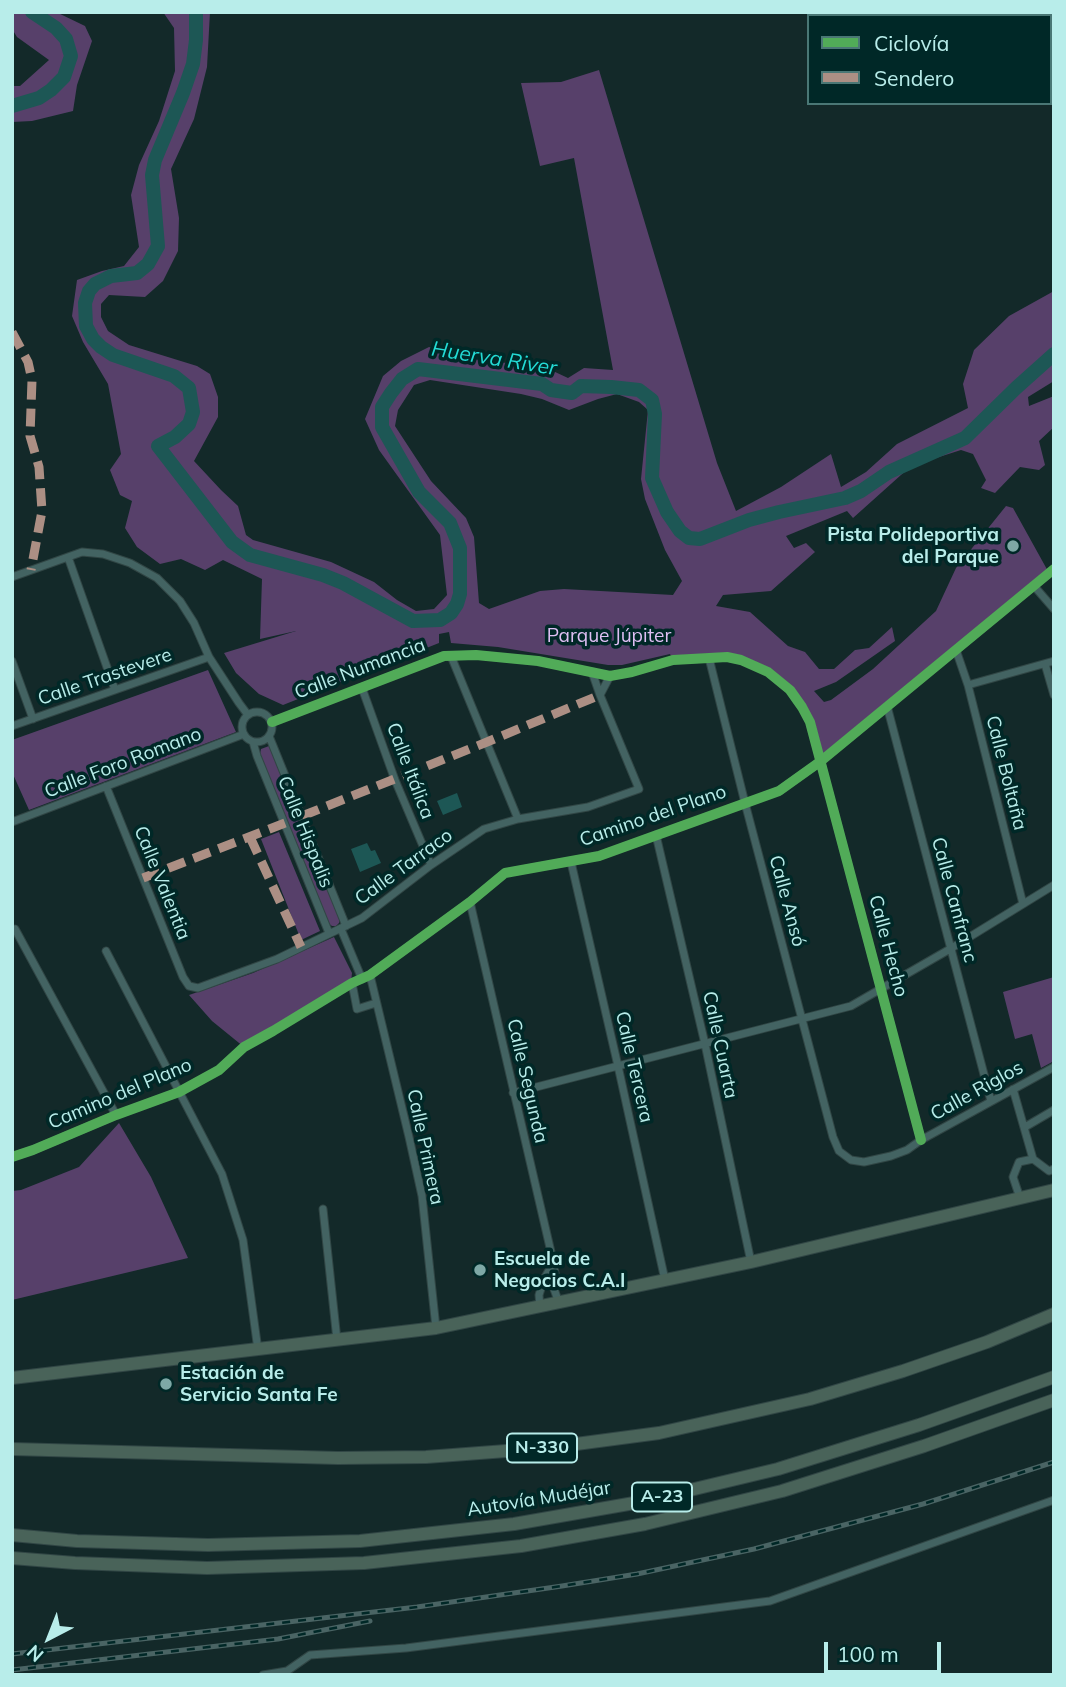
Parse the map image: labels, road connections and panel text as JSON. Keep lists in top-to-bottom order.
{
  "streets": {
    "highway": ["N-330", "A-23", "Autovía Mudéjar"],
    "street": [
      "Calle Numancia",
      "Calle Trastevere",
      "Calle Foro Romano",
      "Calle Itálica",
      "Calle Boltaña",
      "Camino del Plano",
      "Calle Hispalis",
      "Calle Tarraco",
      "Calle Valentia",
      "Calle Canfranc",
      "Calle Ansó",
      "Calle Hecho",
      "Calle Cuarta",
      "Calle Tercera",
      "Calle Segunda",
      "Calle Riglos",
      "Calle Primera"
    ]
  },
  "crossings": [
    ["Calle Numancia", "Calle Foro Romano"],
    ["Calle Numancia", "Calle Itálica"],
    ["Calle Numancia", "Camino del Plano"],
    ["Calle Numancia", "Calle Hispalis"],
    ["Calle Numancia", "Calle Ansó"],
    ["Calle Numancia", "Calle Hecho"],
    ["Calle Foro Romano", "Calle Hispalis"],
    ["Calle Foro Romano", "Calle Valentia"],
    ["Calle Itálica", "Calle Tarraco"],
    ["Calle Boltaña", "Camino del Plano"],
    ["Camino del Plano", "Calle Hispalis"],
    ["Camino del Plano", "Calle Canfranc"],
    ["Camino del Plano", "Calle Ansó"],
    ["Camino del Plano", "Calle Hecho"],
    ["Camino del Plano", "Calle Cuarta"],
    ["Camino del Plano", "Calle Tercera"],
    ["Camino del Plano", "Calle Segunda"],
    ["Camino del Plano", "Calle Primera"],
    ["Calle Hispalis", "Calle Tarraco"],
    ["Calle Hispalis", "Calle Primera"],
    ["Calle Tarraco", "Calle Valentia"],
    ["Calle Canfranc", "Calle Riglos"],
    ["Calle Ansó", "Calle Riglos"],
    ["Calle Hecho", "Calle Riglos"]
  ],
  "water": ["Huerva River"],
  "parks": ["Parque Júpiter"],
  "places": ["Pista Polideportiva del Parque", "Escuela de Negocios C.A.I", "Estación de Servicio Santa Fe"],
  "legend": ["Ciclovía", "Sendero"],
  "scale_bar": "100 m",
  "north": "bottom left"
}
